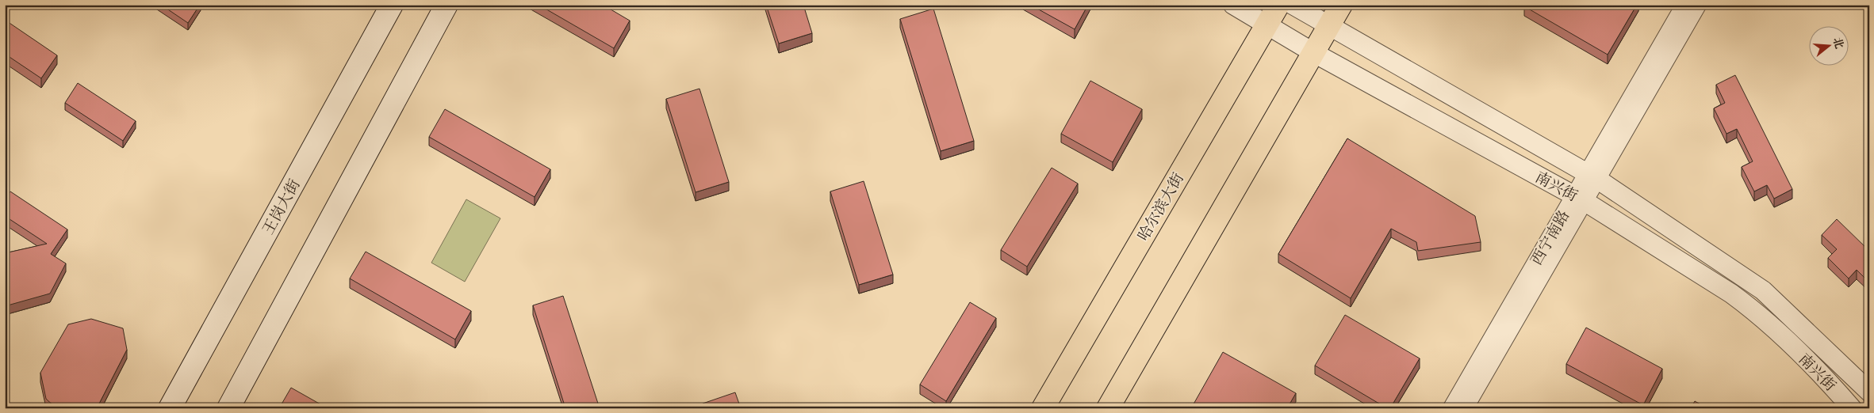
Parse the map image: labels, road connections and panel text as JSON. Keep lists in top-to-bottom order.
{
  "streets": {
    "main road": ["王岗大街", "哈尔滨大街"],
    "street": ["南兴街", "西宁南路"]
  },
  "crossings": [
    ["南兴街", "哈尔滨大街"],
    ["南兴街", "西宁南路"]
  ],
  "north": "right"
}
